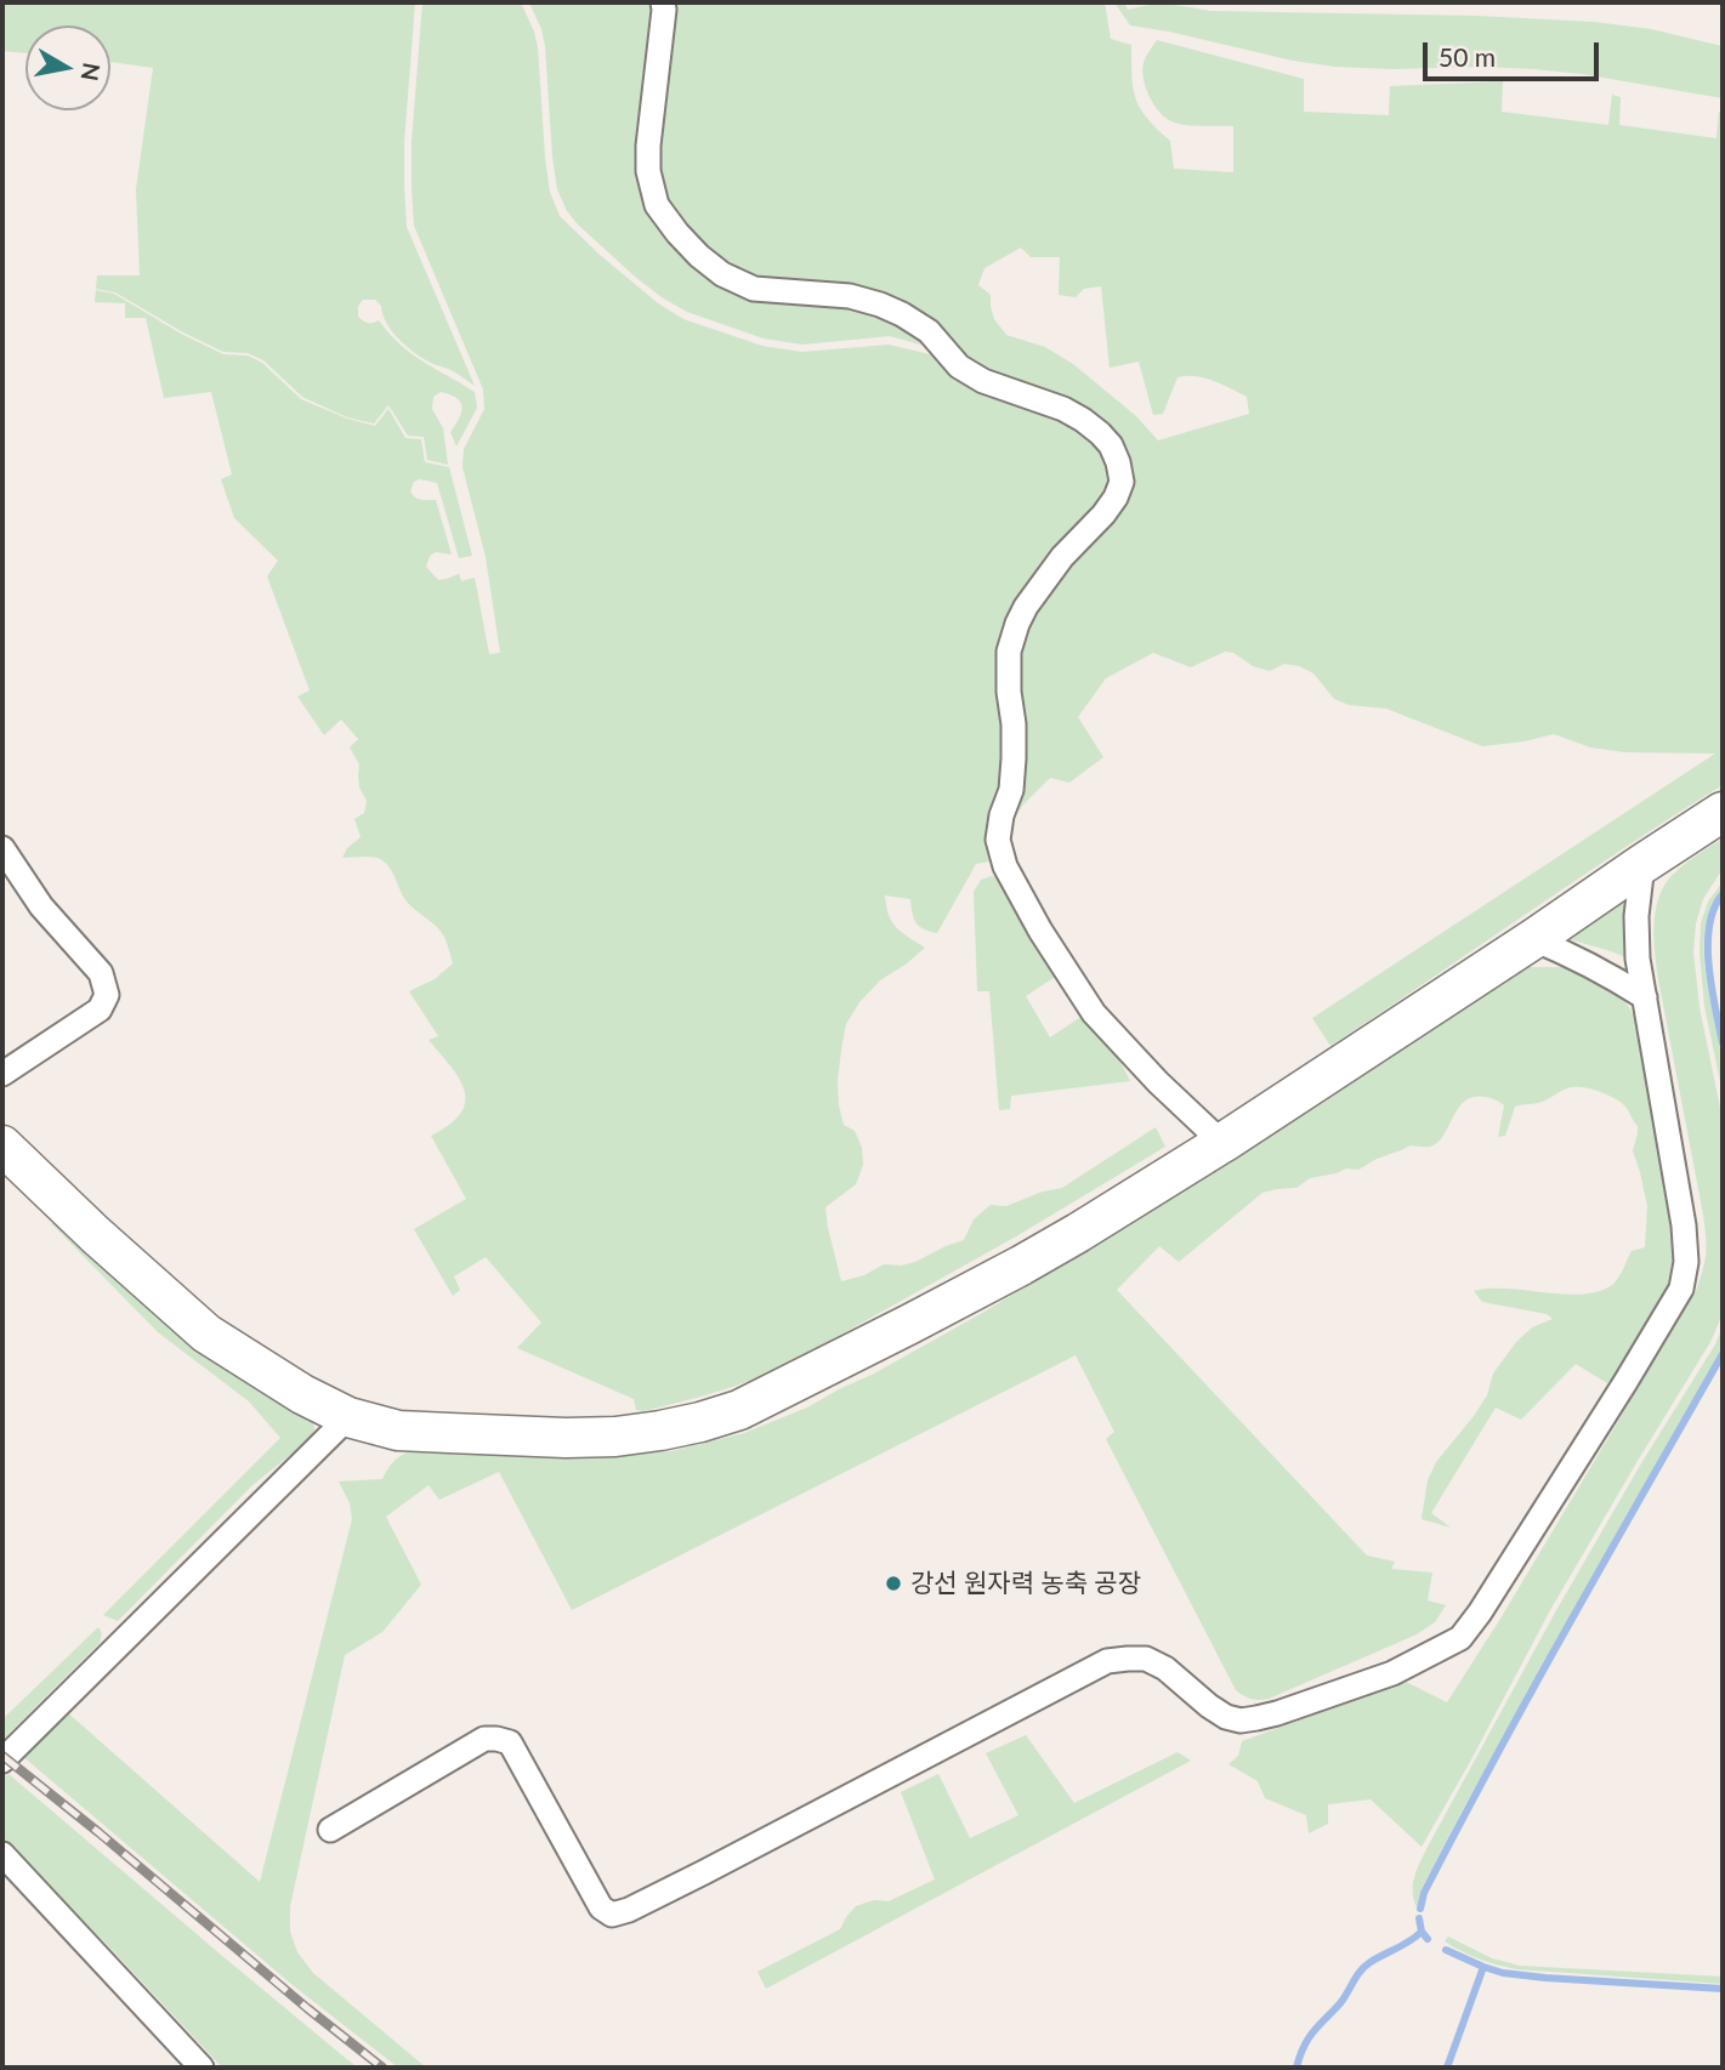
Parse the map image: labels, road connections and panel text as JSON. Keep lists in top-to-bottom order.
{
  "places": ["강선 원자력 농축 공장"],
  "scale_bar": "50 m",
  "north": "right"
}
